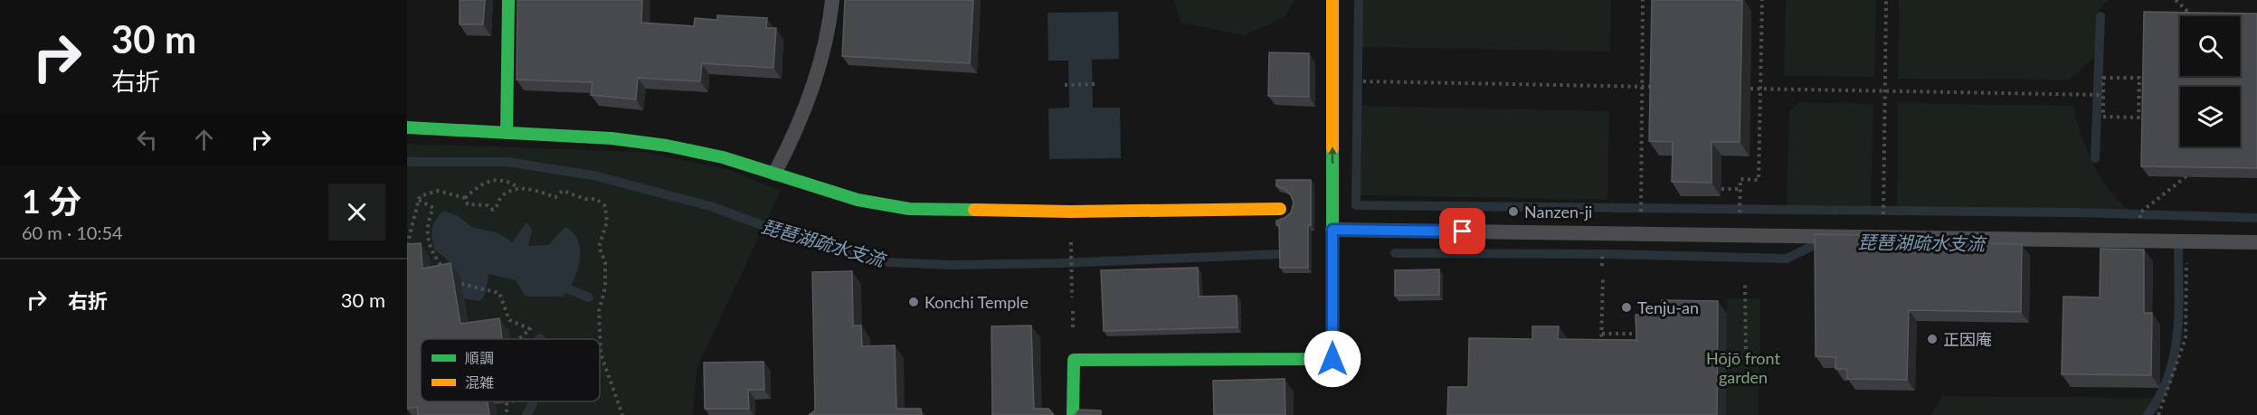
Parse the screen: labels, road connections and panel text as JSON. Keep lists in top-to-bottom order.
{
  "water": ["琵琶湖疏水支流"],
  "parks": ["Hōjō front garden"],
  "places": [
    "Nanzen-ji",
    "Konchi Temple",
    "Tenju-an",
    "正因庵"
  ],
  "legend": ["順調", "混雑"],
  "page": {
    "turn": ["30 m", "右折"],
    "heading": ["1 分", "60 m · 10:54"],
    "list": [
      {
        "name": "右折",
        "value": "30 m"
      }
    ]
  }
}
